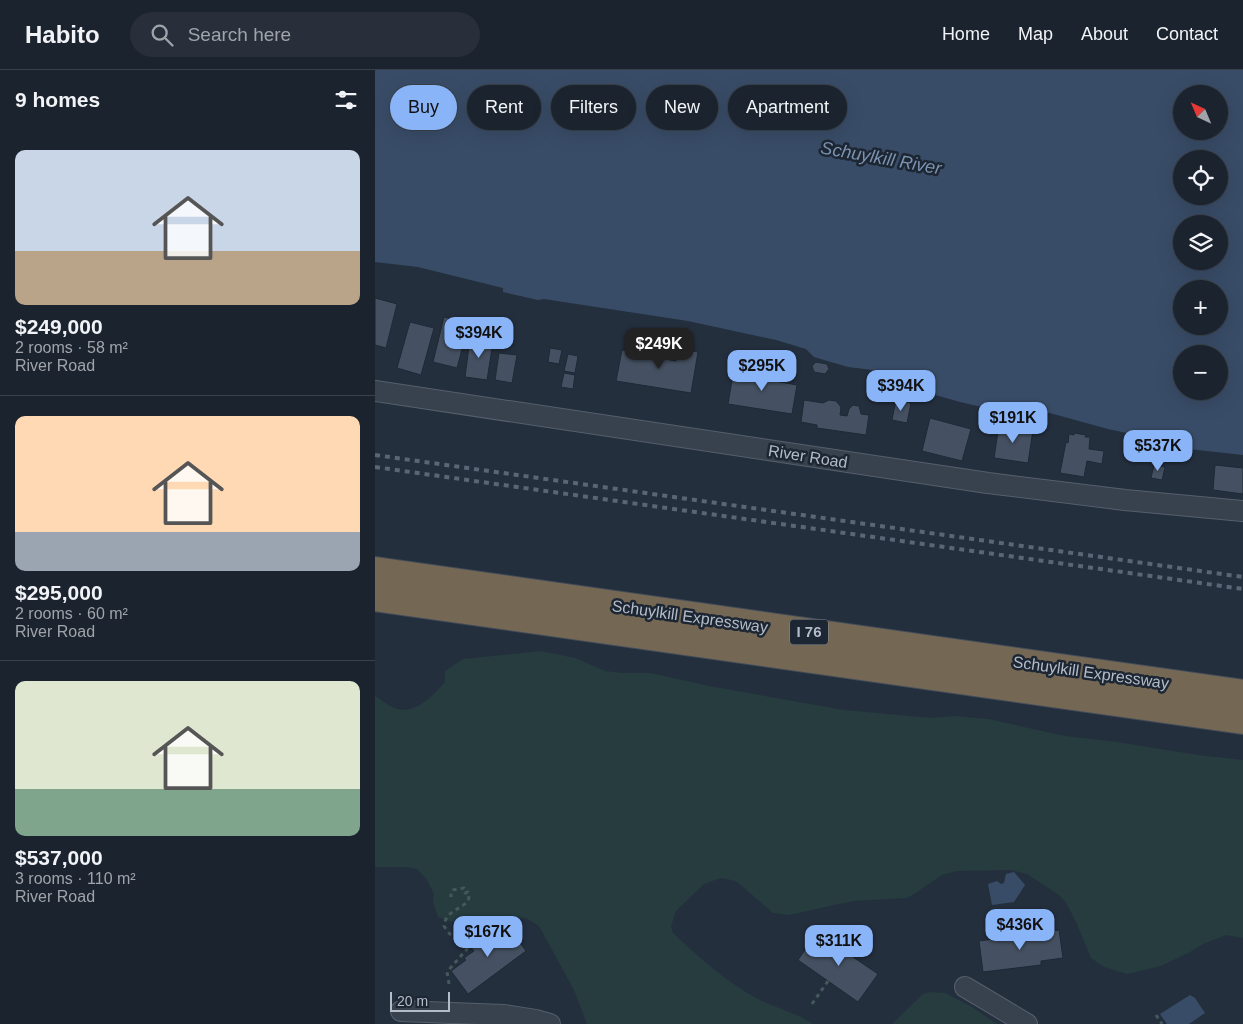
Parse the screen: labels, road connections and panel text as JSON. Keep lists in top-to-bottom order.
{
  "streets": {
    "highway": ["Schuylkill Expressway", "I 76"],
    "street": ["River Road"]
  },
  "water": ["Schuylkill River"],
  "scale_bar": "20 m",
  "north": "top left",
  "page": {
    "header": "Habito",
    "search": "Search here",
    "nav": [
      "Home",
      "Map",
      "About",
      "Contact"
    ],
    "heading": "9 homes",
    "map_buttons": ["+", "−"],
    "chip": [
      "Buy",
      "Rent",
      "Filters",
      "New",
      "Apartment"
    ],
    "list": [
      {
        "name": "$249,000",
        "note": "2 rooms · 58 m² · River Road"
      },
      {
        "name": "$295,000",
        "note": "2 rooms · 60 m² · River Road"
      },
      {
        "name": "$537,000",
        "note": "3 rooms · 110 m² · River Road"
      }
    ],
    "price": [
      "$394K",
      "$249K",
      "$295K",
      "$394K",
      "$191K",
      "$537K",
      "$436K",
      "$167K",
      "$311K"
    ],
    "scale": "20 m"
  }
}
